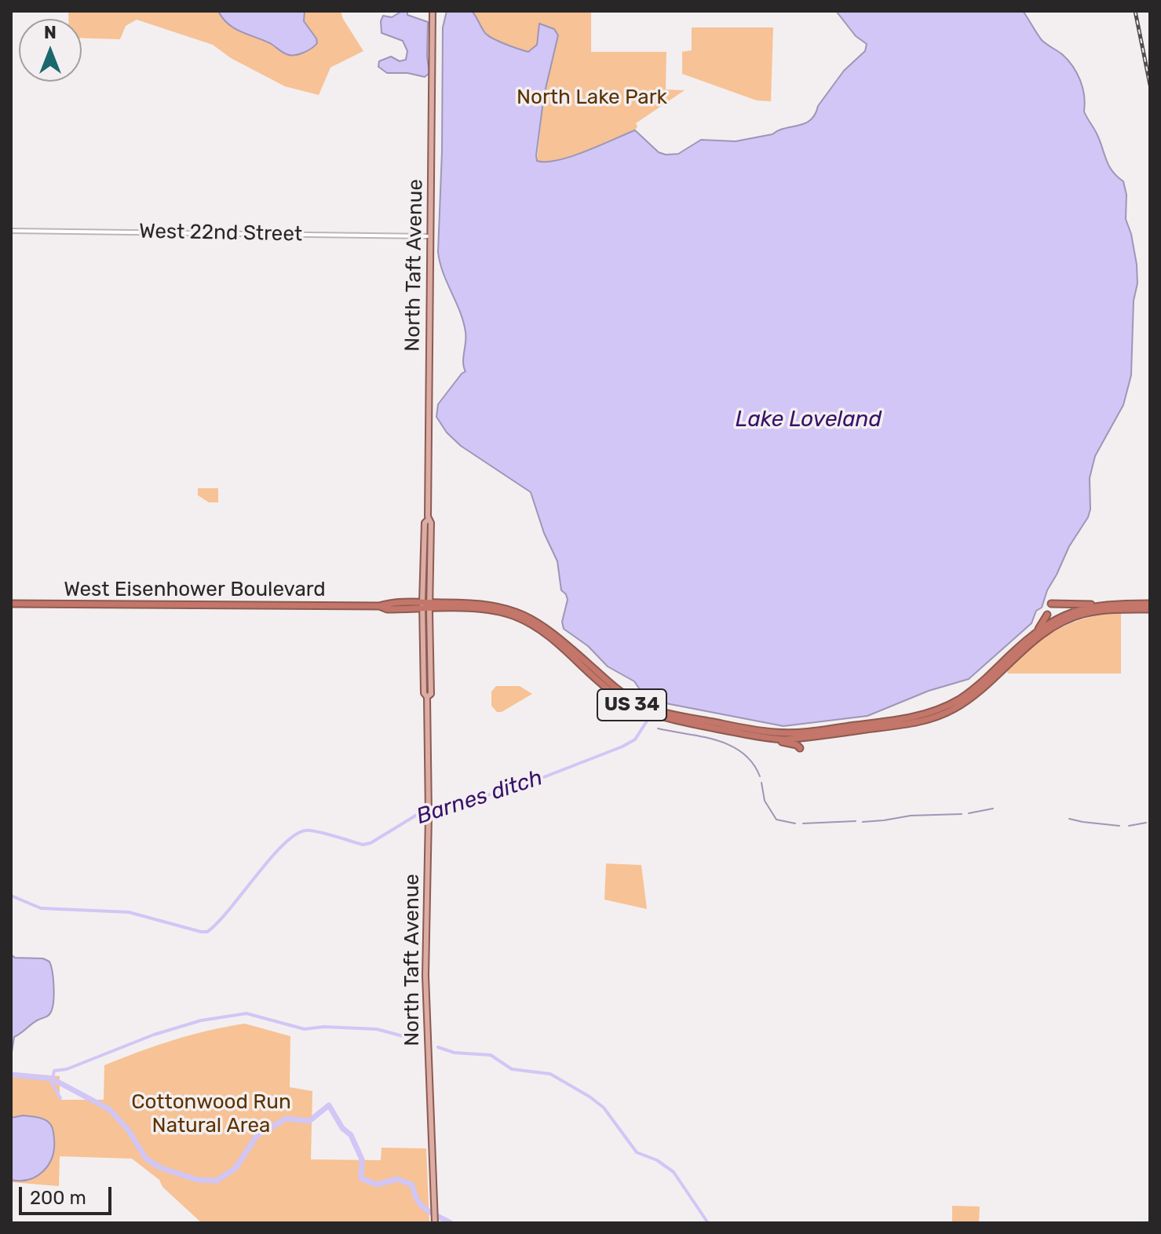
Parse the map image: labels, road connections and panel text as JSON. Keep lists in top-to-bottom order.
{
  "streets": {
    "highway": ["West Eisenhower Boulevard", "US 34"],
    "main road": ["North Taft Avenue"],
    "street": ["West 22nd Street"]
  },
  "crossings": [
    ["West 22nd Street", "North Taft Avenue"],
    ["North Taft Avenue", "West Eisenhower Boulevard"]
  ],
  "water": ["Lake Loveland", "Barnes ditch"],
  "parks": ["North Lake Park", "Cottonwood Run Natural Area"],
  "scale_bar": "200 m",
  "north": "top"
}
